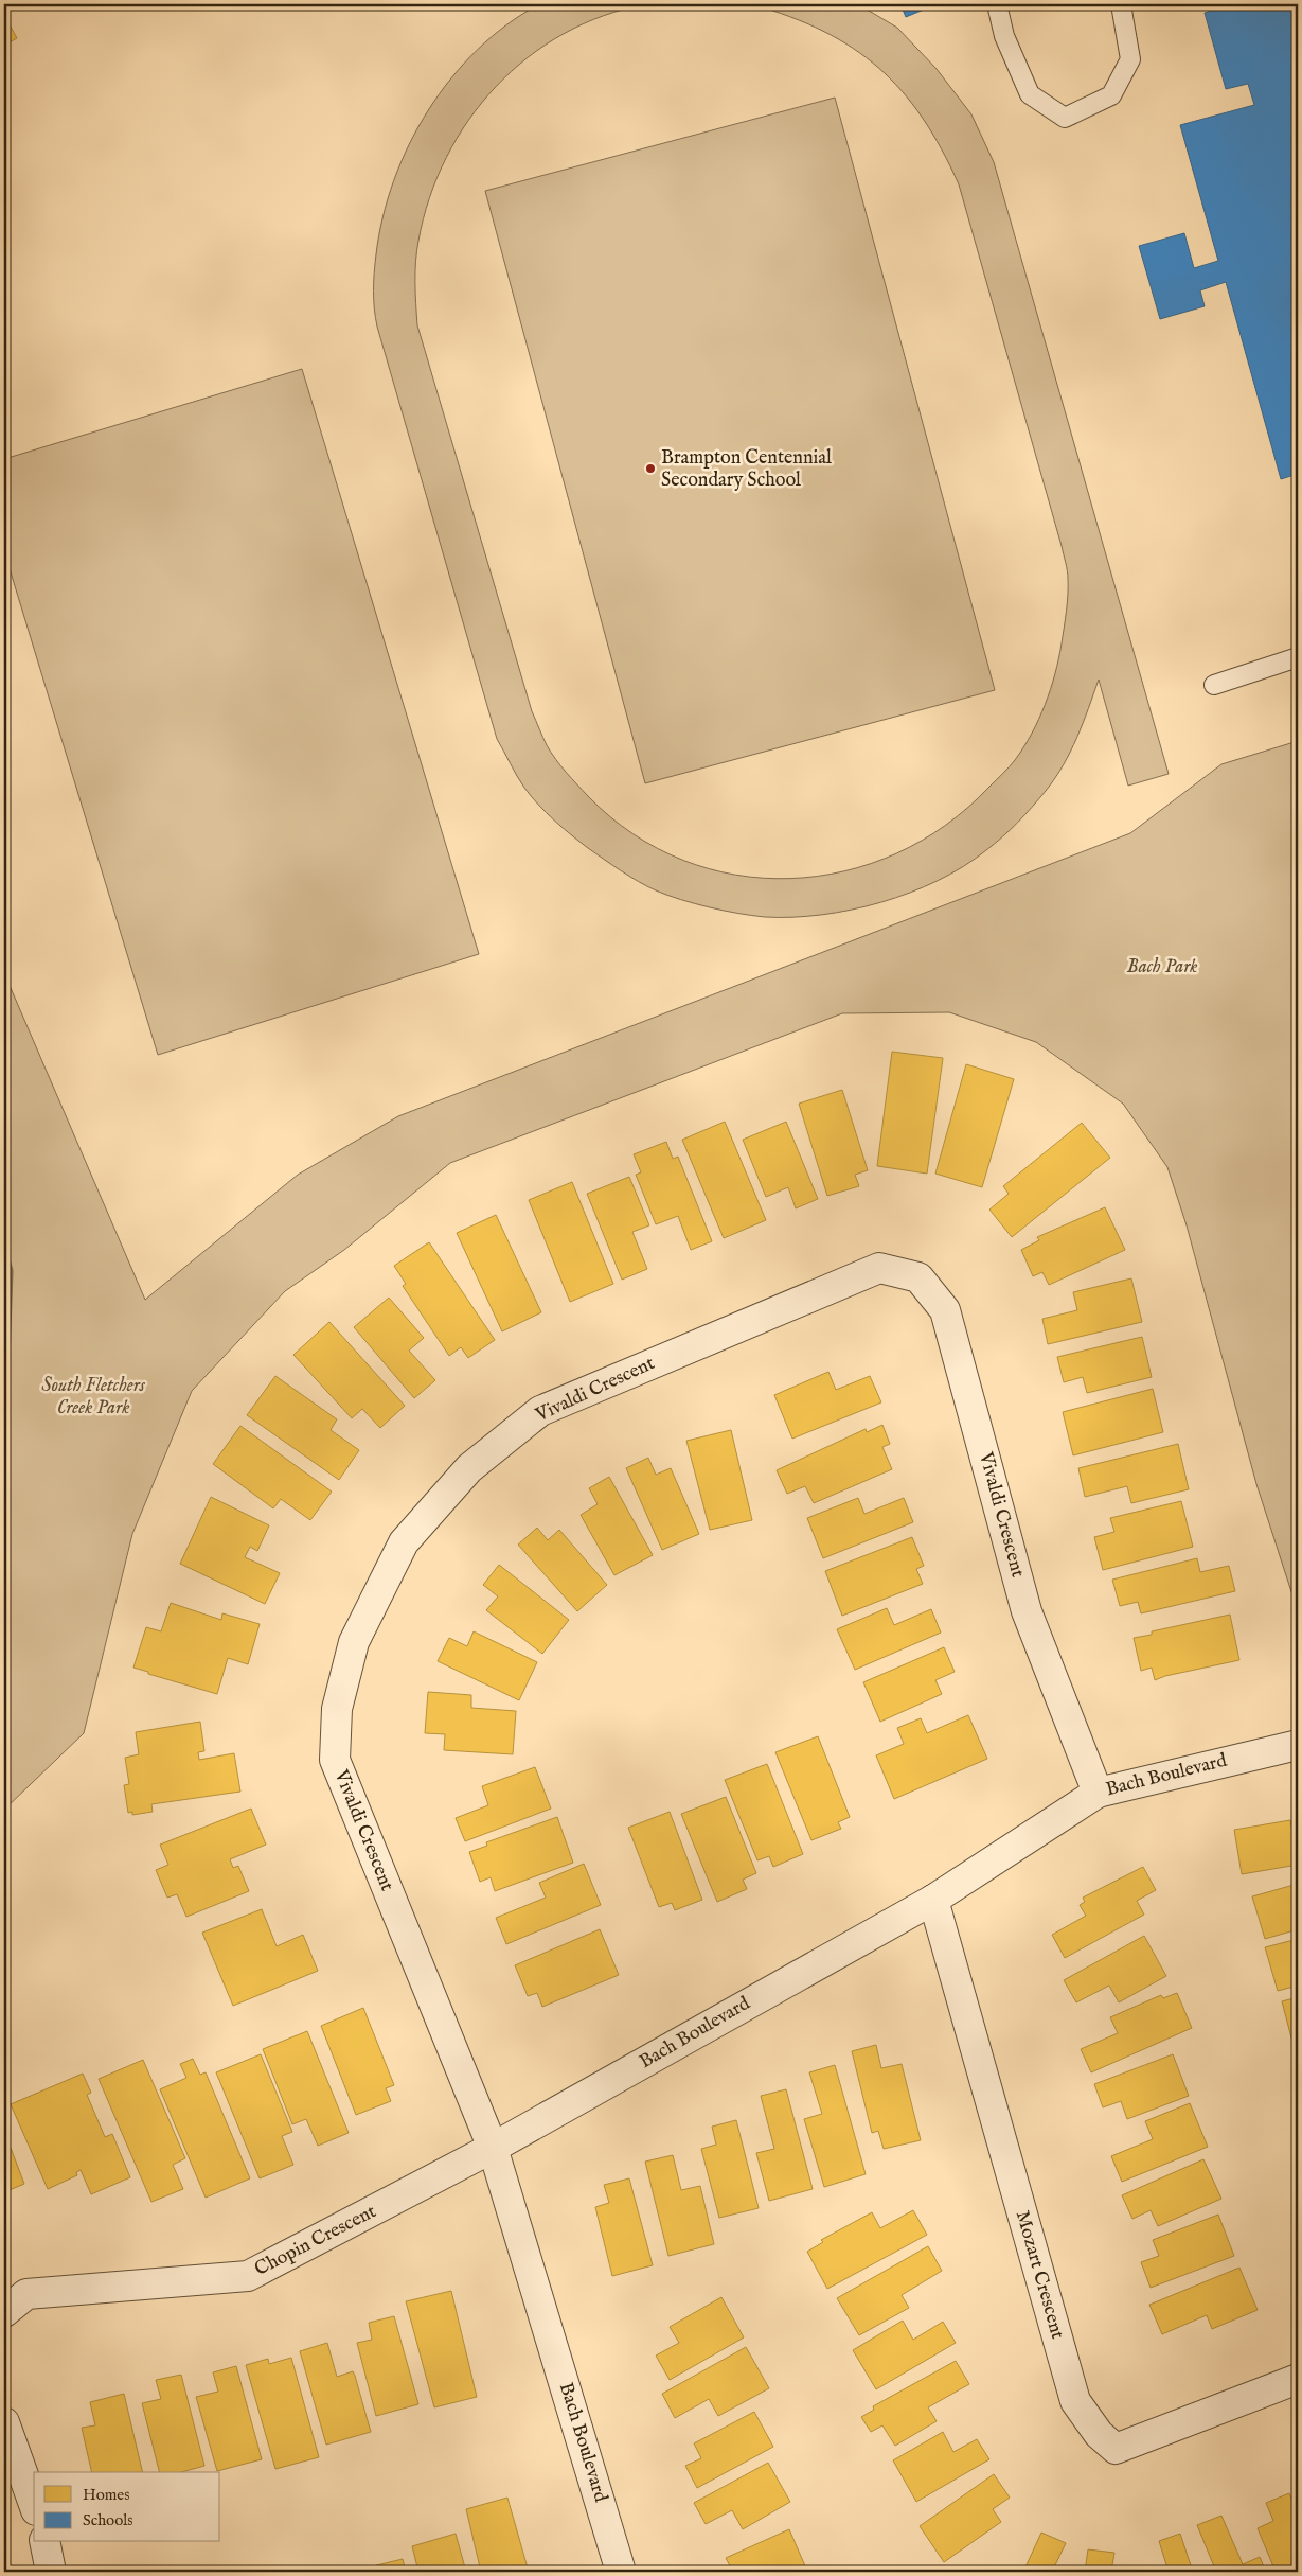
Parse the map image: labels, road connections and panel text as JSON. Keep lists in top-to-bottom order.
{
  "streets": {
    "street": [
      "Vivaldi Crescent",
      "Bach Boulevard",
      "Chopin Crescent",
      "Mozart Crescent"
    ]
  },
  "crossings": [
    ["Vivaldi Crescent", "Bach Boulevard"],
    ["Vivaldi Crescent", "Chopin Crescent"],
    ["Bach Boulevard", "Chopin Crescent"],
    ["Bach Boulevard", "Mozart Crescent"]
  ],
  "parks": ["Bach Park", "South Fletchers Creek Park"],
  "places": ["Brampton Centennial Secondary School"],
  "legend": ["Homes", "Schools"]
}
